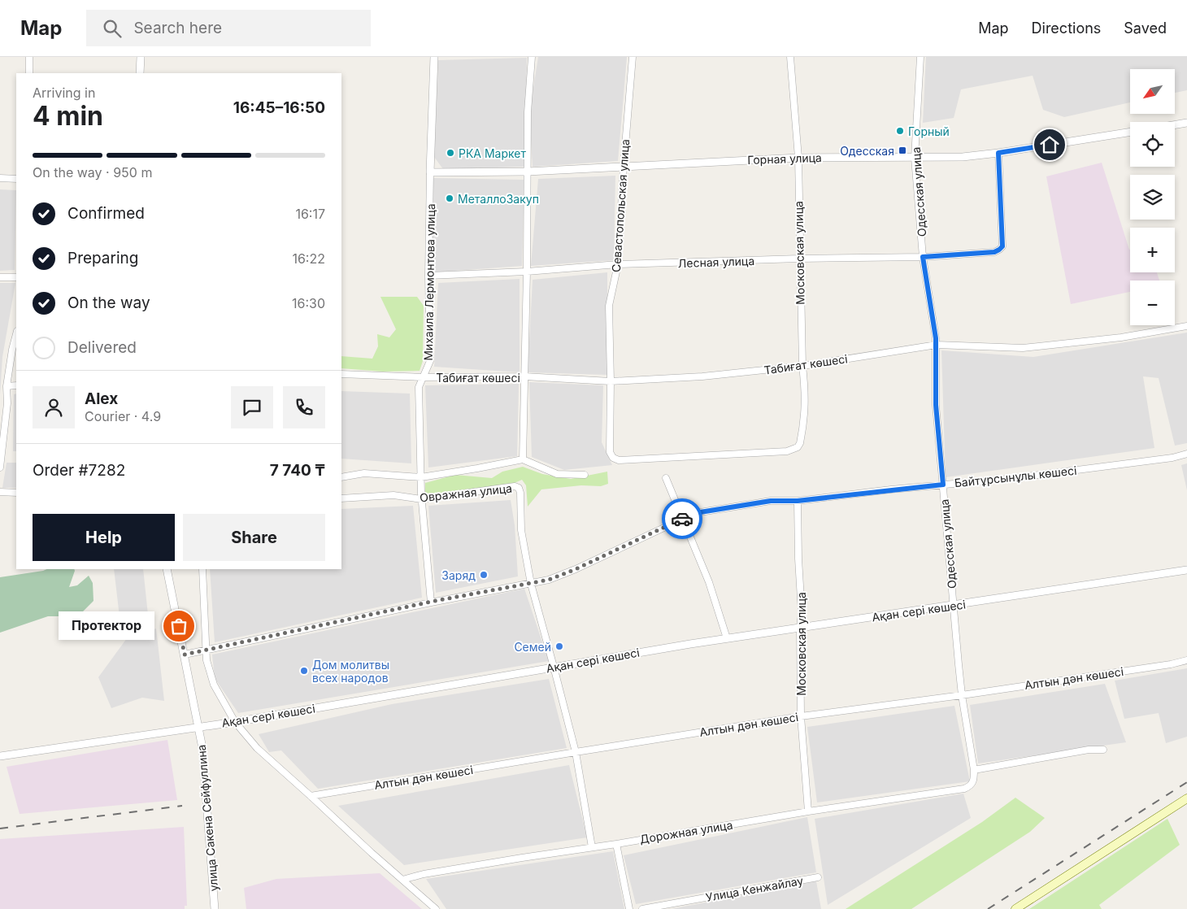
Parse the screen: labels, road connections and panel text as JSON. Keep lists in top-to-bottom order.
{
  "streets": {
    "street": [
      "Горная улица",
      "Одесская улица",
      "Севастопольская улица",
      "Московская улица",
      "Лесная улица",
      "Михаила Лермонтова улица",
      "Табиғат көшесі",
      "Байтұрсынұлы көшесі",
      "Овражная улица",
      "Ақан сері көшесі",
      "Алтын дән көшесі",
      "улица Сакена Сейфуллина",
      "Дорожная улица",
      "Улица Кенжайлау"
    ]
  },
  "crossings": [
    ["Горная улица", "Одесская улица"],
    ["Горная улица", "Севастопольская улица"],
    ["Горная улица", "Московская улица"],
    ["Горная улица", "Лесная улица"],
    ["Горная улица", "Михаила Лермонтова улица"],
    ["Одесская улица", "Лесная улица"],
    ["Одесская улица", "Табиғат көшесі"],
    ["Одесская улица", "Байтұрсынұлы көшесі"],
    ["Одесская улица", "Ақан сері көшесі"],
    ["Одесская улица", "Алтын дән көшесі"],
    ["Одесская улица", "Дорожная улица"],
    ["Севастопольская улица", "Московская улица"],
    ["Севастопольская улица", "Лесная улица"],
    ["Севастопольская улица", "Табиғат көшесі"],
    ["Московская улица", "Лесная улица"],
    ["Московская улица", "Табиғат көшесі"],
    ["Московская улица", "Байтұрсынұлы көшесі"],
    ["Московская улица", "Ақан сері көшесі"],
    ["Московская улица", "Алтын дән көшесі"],
    ["Московская улица", "Дорожная улица"],
    ["Лесная улица", "Михаила Лермонтова улица"],
    ["Михаила Лермонтова улица", "Табиғат көшесі"],
    ["Михаила Лермонтова улица", "Байтұрсынұлы көшесі"],
    ["Михаила Лермонтова улица", "Овражная улица"],
    ["Байтұрсынұлы көшесі", "Овражная улица"],
    ["Байтұрсынұлы көшесі", "улица Сакена Сейфуллина"],
    ["Ақан сері көшесі", "улица Сакена Сейфуллина"]
  ],
  "places": {
    "other": [
      "Горный",
      "РКА Маркет",
      "МеталлоЗакуп",
      "Заряд",
      "Протектор",
      "Семей",
      "Дом молитвы всех народов"
    ],
    "transit": ["Одесская"]
  },
  "north": "bottom left",
  "page": {
    "header": "Map",
    "search": "Search here",
    "nav": ["Map", "Directions", "Saved"],
    "map_buttons": ["+", "−"],
    "heading": ["4 min", "Arriving in", "16:45–16:50"],
    "panel": [
      "Alex",
      "Courier · 4.9",
      "Order #7282",
      "7 740 ₸"
    ],
    "bar": "On the way · 950 m",
    "list": [
      ["Confirmed", "16:17"],
      ["Preparing", "16:22"],
      ["On the way", "16:30"],
      "Delivered"
    ],
    "buttons": ["Help", "Share"],
    "bubble": "Протектор"
  }
}
